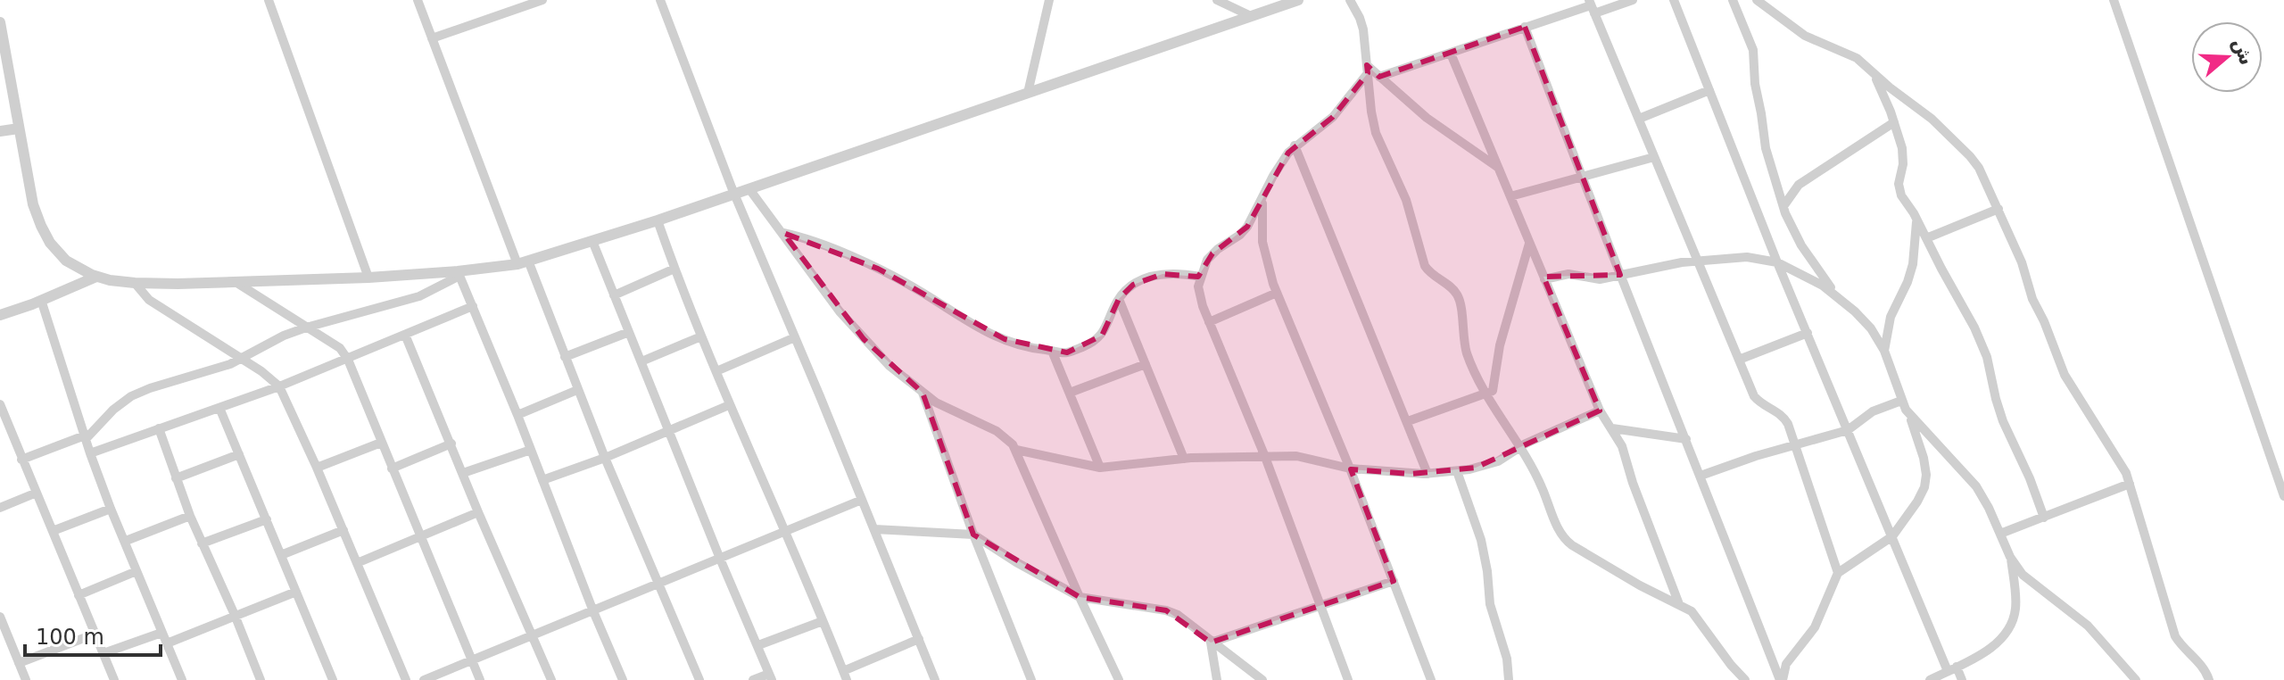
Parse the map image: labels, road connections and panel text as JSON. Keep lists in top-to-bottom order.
{
  "scale_bar": "100 m",
  "north": "right"
}
